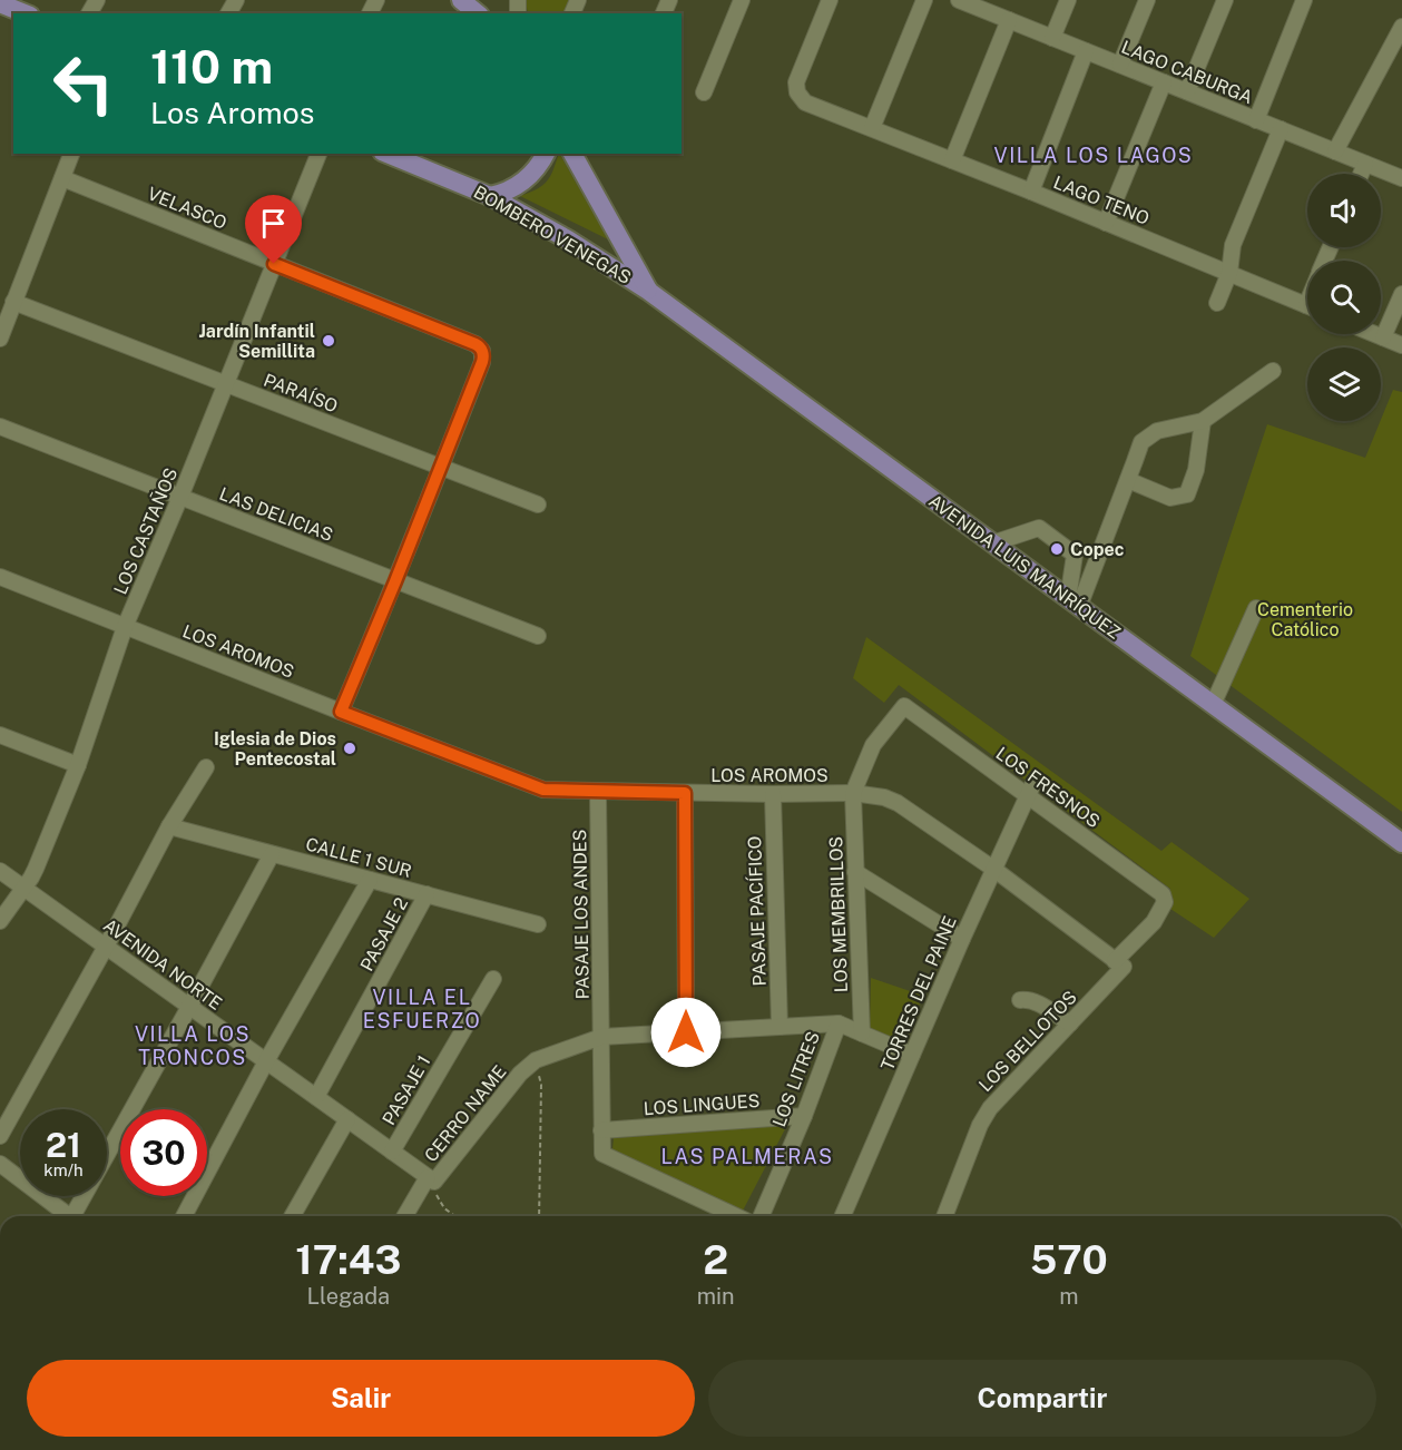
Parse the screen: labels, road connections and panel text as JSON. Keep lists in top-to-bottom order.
{
  "streets": {
    "main road": ["BOMBERO VENEGAS", "AVENIDA LUIS MANRÍQUEZ"],
    "street": [
      "LAGO CABURGA",
      "LAGO TENO",
      "VELASCO",
      "PARAÍSO",
      "LAS DELICIAS",
      "LOS CASTAÑOS",
      "LOS AROMOS",
      "LOS FRESNOS",
      "CALLE 1 SUR",
      "PASAJE PACÍFICO",
      "PASAJE LOS ANDES",
      "LOS MEMBRILLOS",
      "PASAJE 2",
      "AVENIDA NORTE",
      "TORRES DEL PAINE",
      "LOS BELLOTOS",
      "LOS LITRES",
      "PASAJE 1",
      "LOS LINGUES",
      "CERRO NAME"
    ]
  },
  "crossings": [
    ["VELASCO", "PARAÍSO"],
    ["VELASCO", "LOS CASTAÑOS"],
    ["BOMBERO VENEGAS", "AVENIDA LUIS MANRÍQUEZ"],
    ["PARAÍSO", "LOS CASTAÑOS"],
    ["LAS DELICIAS", "LOS CASTAÑOS"],
    ["LOS CASTAÑOS", "LOS AROMOS"],
    ["LOS CASTAÑOS", "AVENIDA NORTE"],
    ["LOS AROMOS", "LOS FRESNOS"],
    ["LOS AROMOS", "PASAJE PACÍFICO"],
    ["LOS AROMOS", "PASAJE LOS ANDES"],
    ["LOS AROMOS", "LOS MEMBRILLOS"],
    ["LOS AROMOS", "TORRES DEL PAINE"],
    ["LOS AROMOS", "LOS BELLOTOS"],
    ["LOS FRESNOS", "LOS MEMBRILLOS"],
    ["LOS FRESNOS", "TORRES DEL PAINE"],
    ["LOS FRESNOS", "LOS BELLOTOS"],
    ["CALLE 1 SUR", "PASAJE 2"],
    ["PASAJE PACÍFICO", "CERRO NAME"],
    ["PASAJE LOS ANDES", "LOS LINGUES"],
    ["PASAJE LOS ANDES", "CERRO NAME"],
    ["LOS MEMBRILLOS", "CERRO NAME"],
    ["PASAJE 2", "AVENIDA NORTE"],
    ["AVENIDA NORTE", "PASAJE 1"],
    ["AVENIDA NORTE", "CERRO NAME"],
    ["TORRES DEL PAINE", "CERRO NAME"],
    ["LOS LITRES", "LOS LINGUES"],
    ["LOS LITRES", "CERRO NAME"]
  ],
  "districts": [
    "VILLA LOS LAGOS",
    "VILLA EL ESFUERZO",
    "VILLA LOS TRONCOS",
    "LAS PALMERAS"
  ],
  "parks": ["Cementerio Católico"],
  "places": ["Jardín Infantil Semillita", "Copec", "Iglesia de Dios Pentecostal"],
  "page": {
    "turn": ["110 m", "Los Aromos"],
    "speed": "21 km/h",
    "limit": "30",
    "eta": [
      "17:43",
      "Llegada",
      "2",
      "min",
      "570",
      "m"
    ],
    "buttons": ["Salir", "Compartir"]
  }
}
